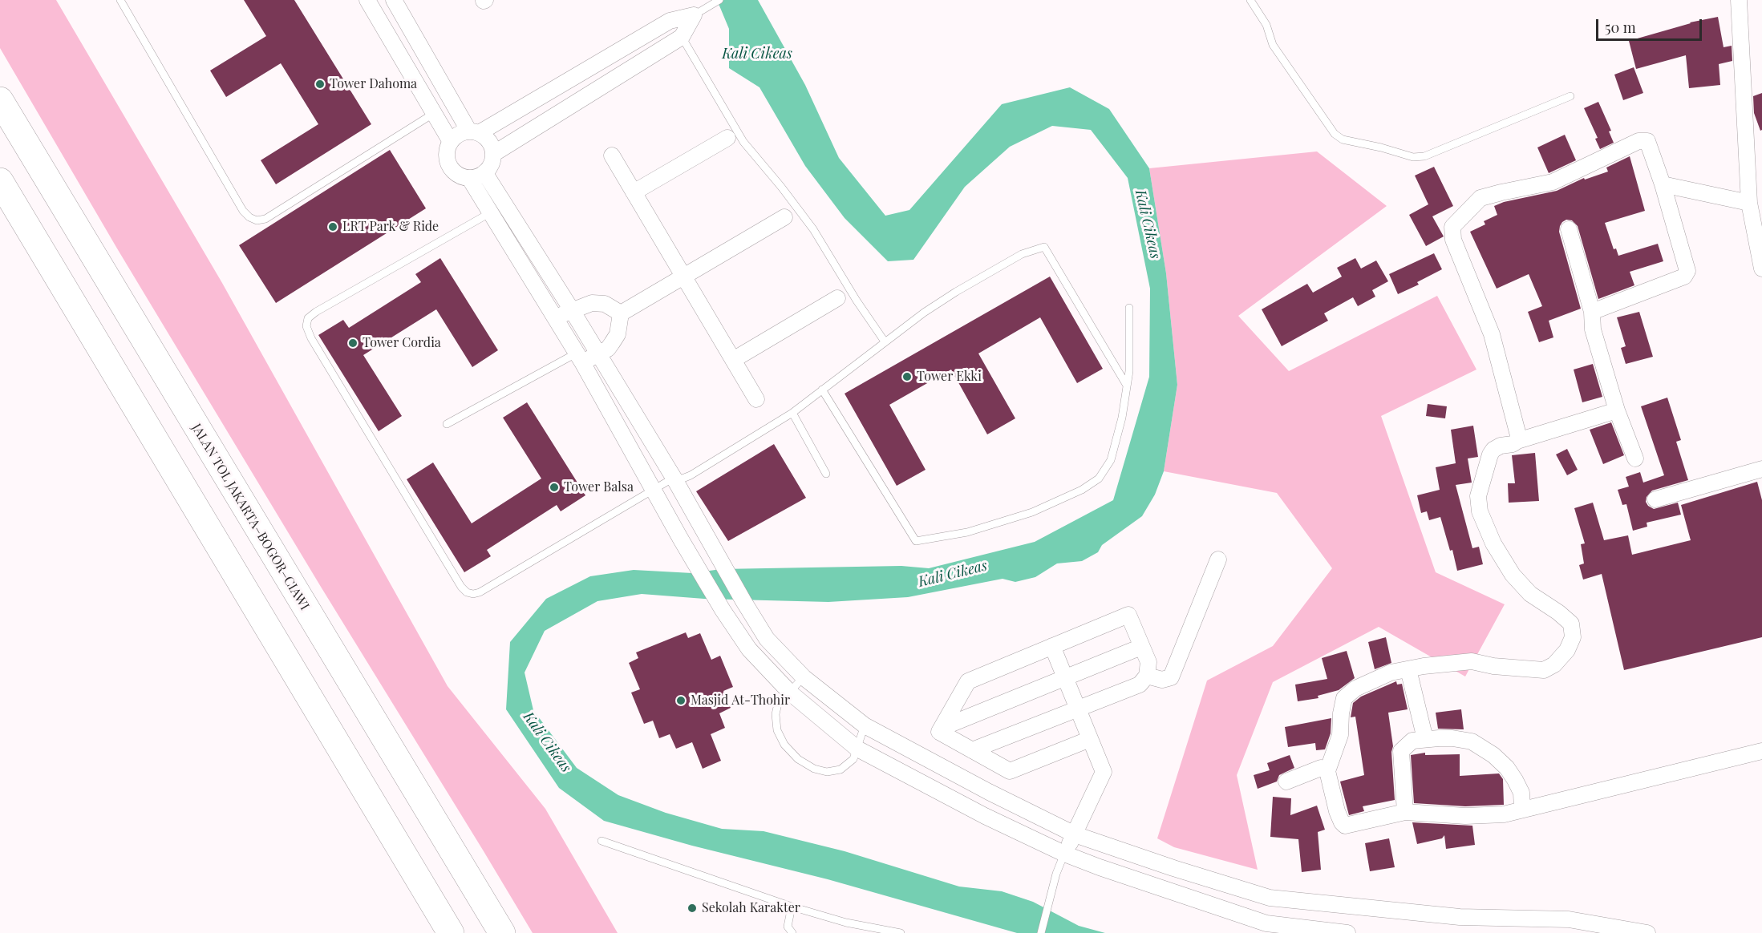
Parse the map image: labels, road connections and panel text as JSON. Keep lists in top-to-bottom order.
{
  "streets": {
    "highway": ["JALAN TOL JAKARTA–BOGOR–CIAWI"]
  },
  "water": ["Kali Cikeas"],
  "places": [
    "Tower Dahoma",
    "LRT Park & Ride",
    "Tower Cordia",
    "Tower Ekki",
    "Tower Balsa",
    "Masjid At-Thohir",
    "Sekolah Karakter"
  ],
  "scale_bar": "50 m"
}
